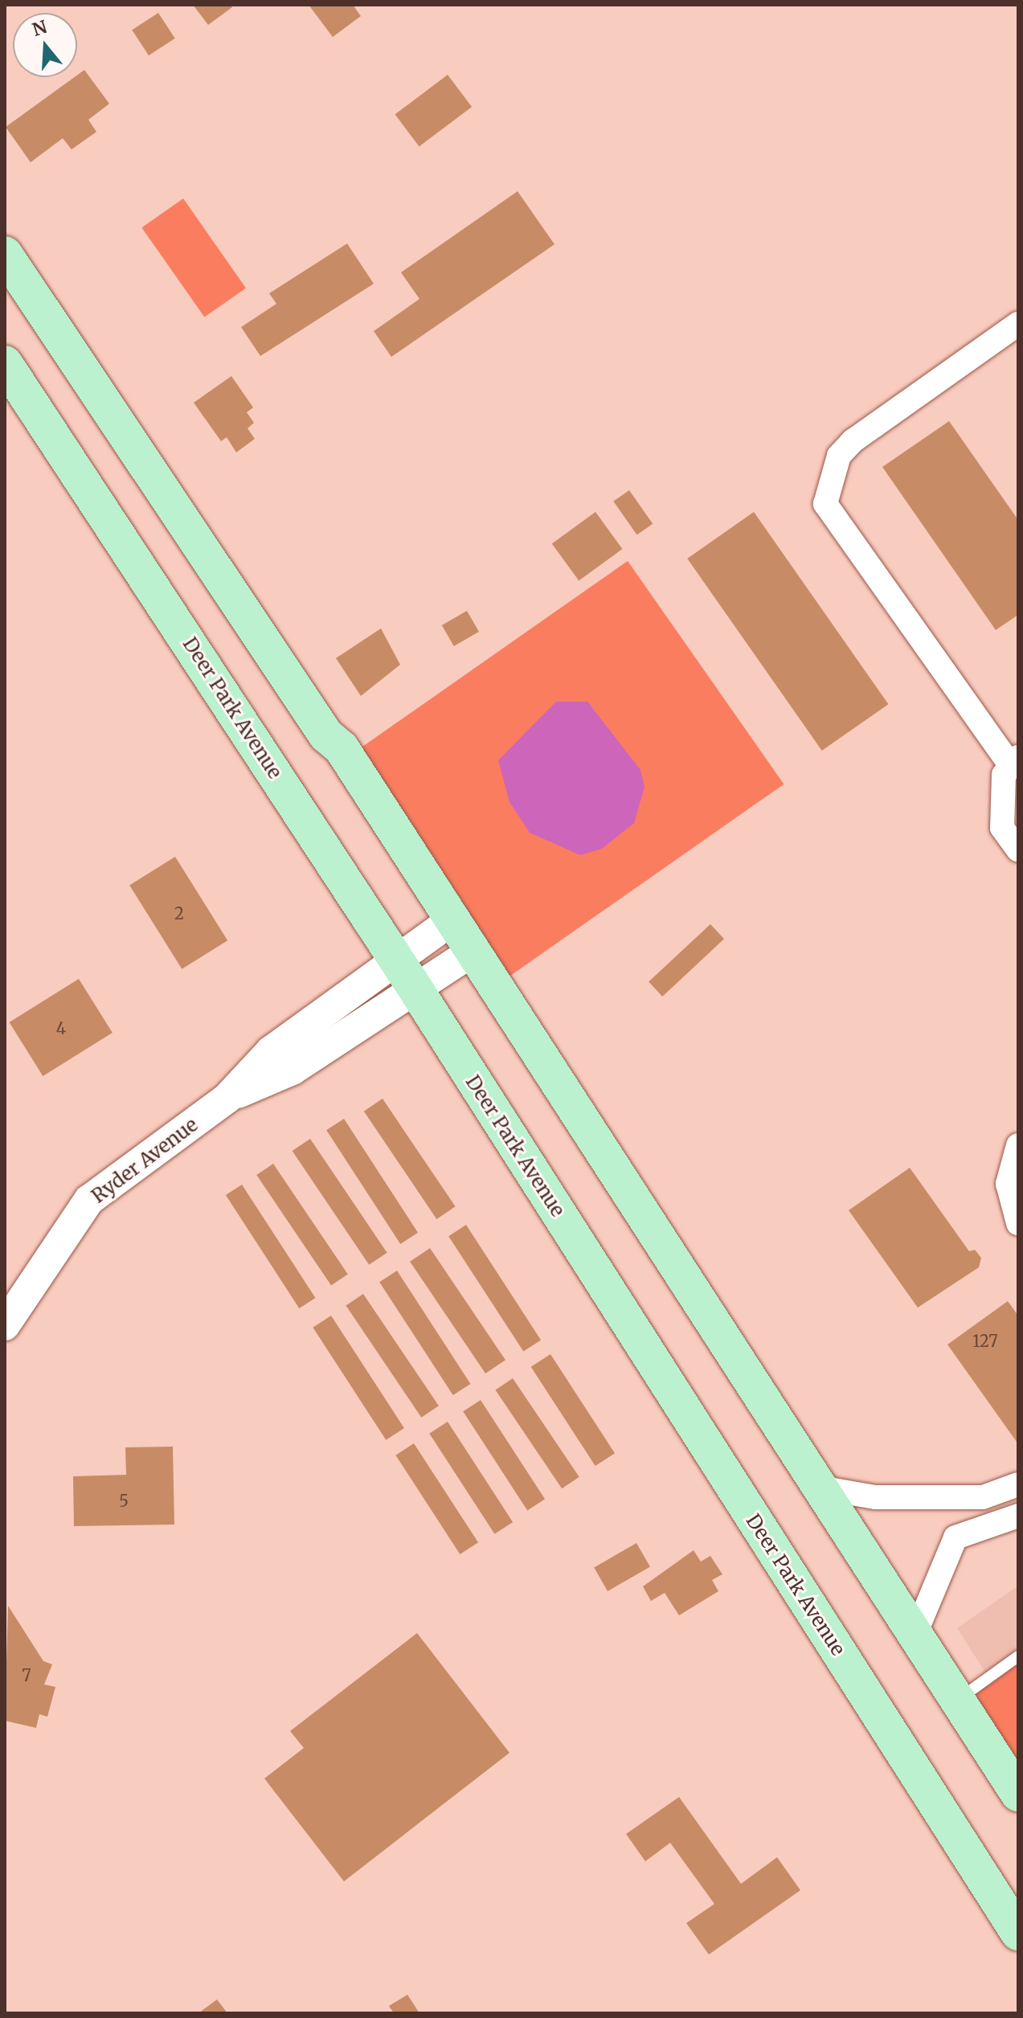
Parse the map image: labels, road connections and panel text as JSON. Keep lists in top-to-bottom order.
{
  "streets": {
    "main road": ["Deer Park Avenue"],
    "street": ["Ryder Avenue"]
  },
  "crossings": [
    ["Deer Park Avenue", "Ryder Avenue"]
  ],
  "house_numbers": [
    "2",
    "4",
    "127",
    "5",
    "7"
  ],
  "north": "top"
}
